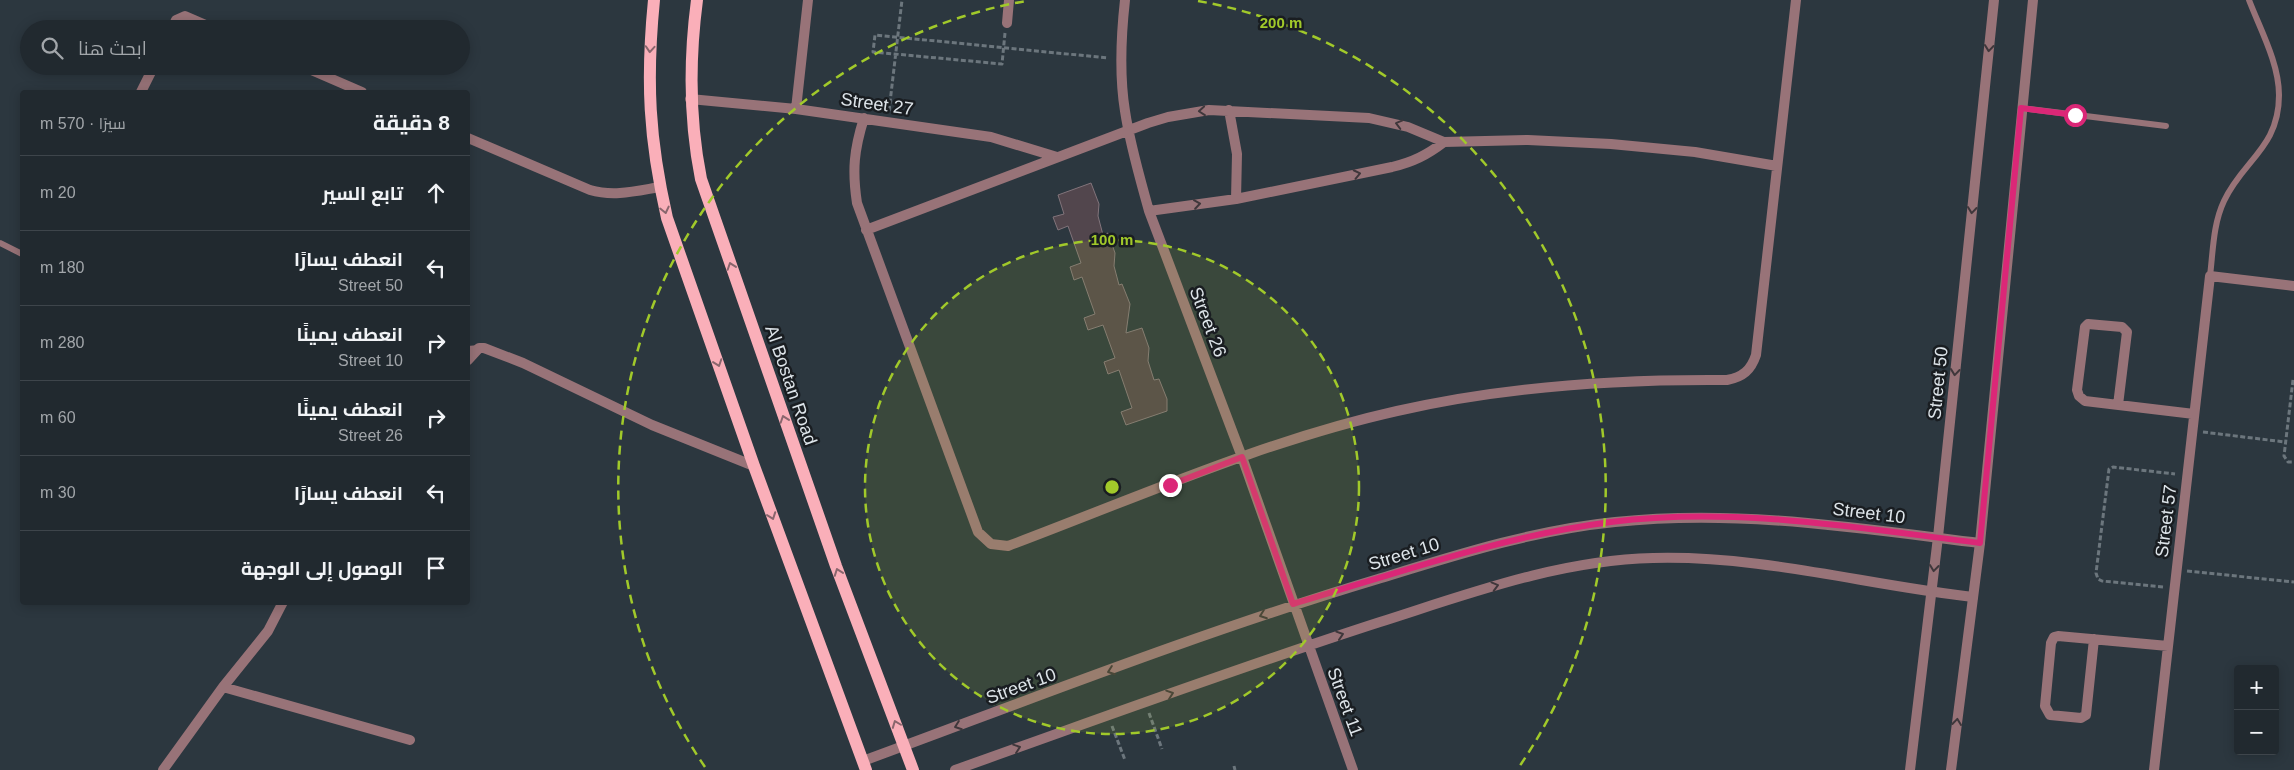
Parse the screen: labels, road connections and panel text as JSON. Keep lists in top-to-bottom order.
{
  "streets": {
    "main road": ["Al Bostan Road"],
    "street": [
      "Street 27",
      "Street 26",
      "Street 50",
      "Street 10",
      "Street 57",
      "Street 11"
    ]
  },
  "crossings": [
    ["Street 27", "Al Bostan Road"],
    ["Street 26", "Street 10"],
    ["Street 26", "Street 11"],
    ["Street 50", "Street 10"],
    ["Al Bostan Road", "Street 10"]
  ],
  "page": {
    "search": "ابحث هنا",
    "heading": ["8 دقيقة", "سيرًا · 570 m"],
    "list": [
      ["تابع السير", "20 m"],
      ["انعطف يسارًا", "Street 50", "180 m"],
      ["انعطف يمينًا", "Street 10", "280 m"],
      ["انعطف يمينًا", "Street 26", "60 m"],
      ["انعطف يسارًا", "30 m"],
      "الوصول إلى الوجهة"
    ],
    "map_buttons": ["+", "−"]
  },
  "rings": ["200 m", "100 m"]
}
